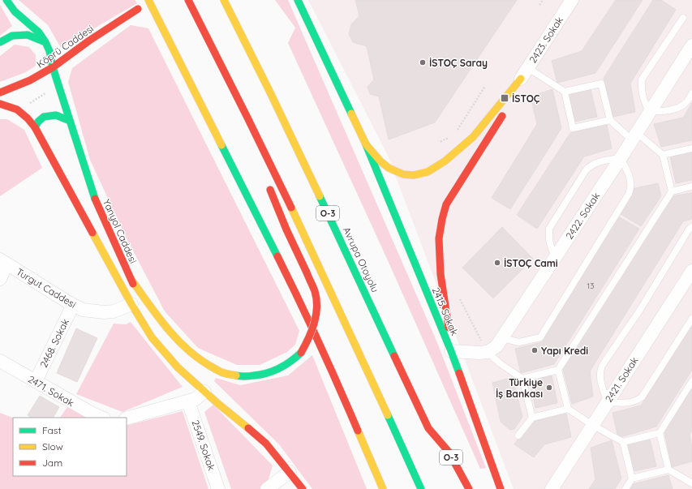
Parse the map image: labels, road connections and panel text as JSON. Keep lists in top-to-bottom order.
{
  "streets": {
    "main road": [
      "Köprü Caddesi",
      "O-3",
      "Yanyol Caddesi",
      "Avrupa Otoyolu",
      "2415. Sokak"
    ],
    "street": [
      "2423. Sokak",
      "2422. Sokak",
      "Turgut Caddesi",
      "2468. Sokak",
      "2421. Sokak",
      "2471. Sokak",
      "2549. Sokak"
    ]
  },
  "crossings": [
    ["Köprü Caddesi", "Yanyol Caddesi"],
    ["Turgut Caddesi", "2468. Sokak"],
    ["2468. Sokak", "2471. Sokak"]
  ],
  "places": {
    "other": [
      "İSTOÇ Saray",
      "İSTOÇ Cami",
      "Yapı Kredi",
      "Türkiye İş Bankası"
    ],
    "transit": ["İSTOÇ"]
  },
  "house_numbers": ["13"],
  "legend": ["Fast", "Slow", "Jam"]
}
